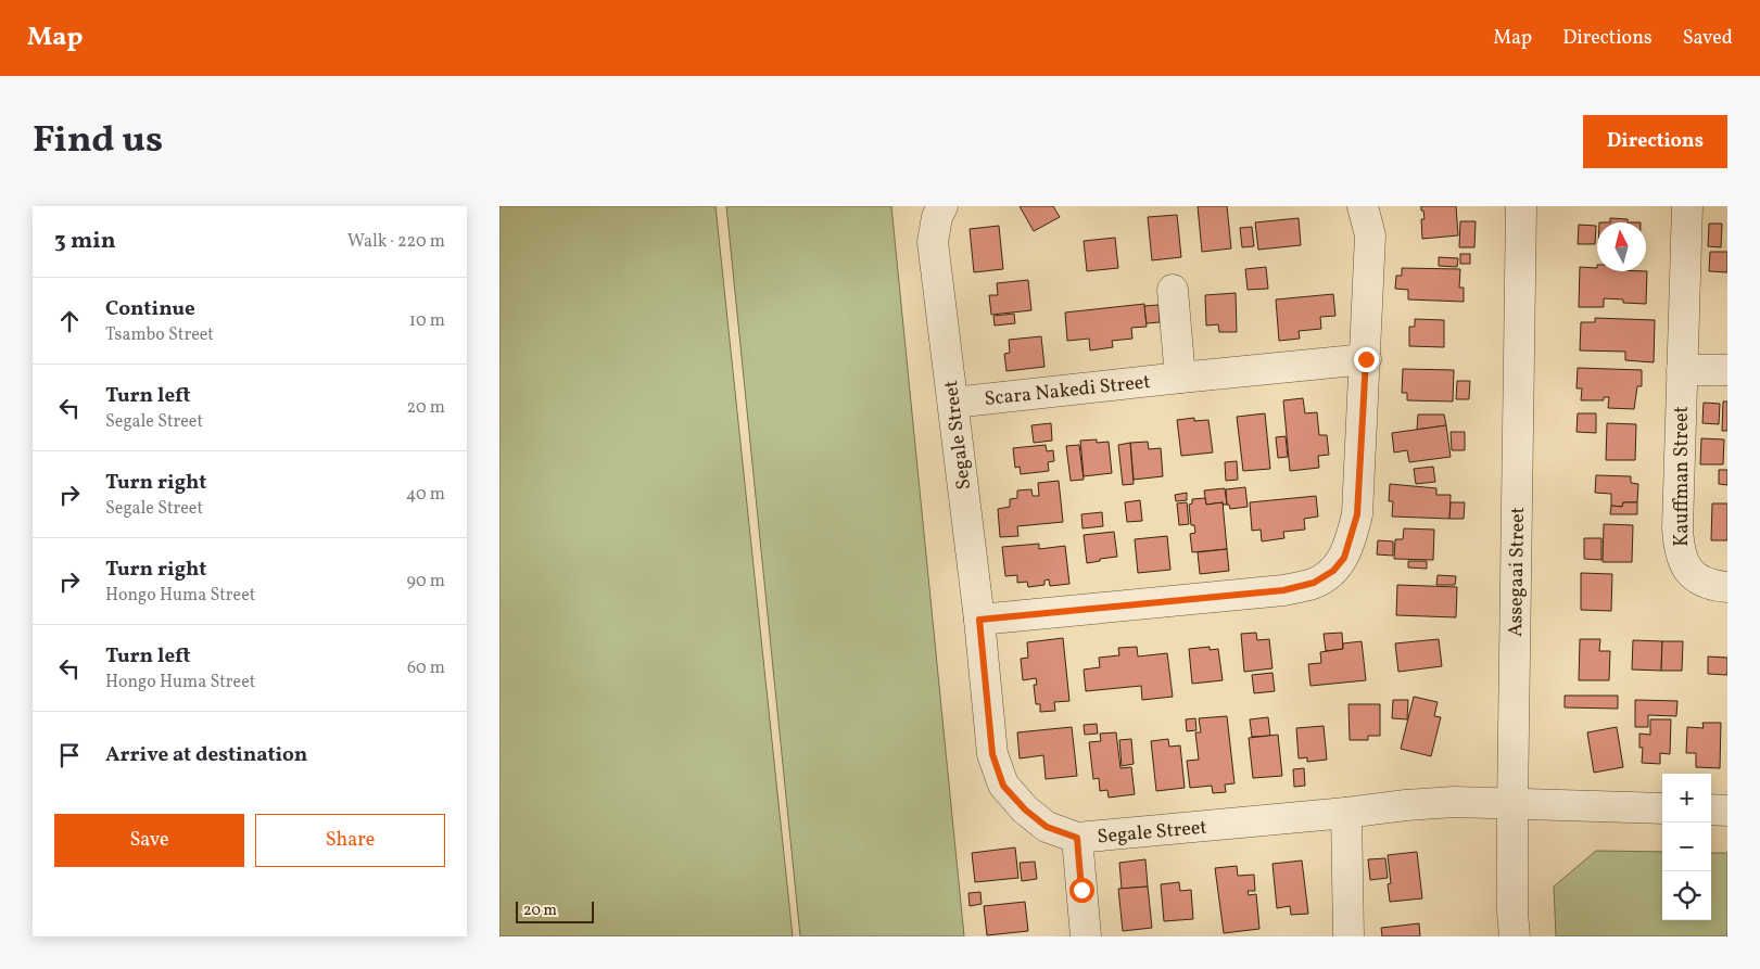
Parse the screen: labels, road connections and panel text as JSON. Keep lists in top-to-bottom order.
{
  "streets": {
    "street": [
      "Scara Nakedi Street",
      "Segale Street",
      "Kauffman Street",
      "Assegaai Street"
    ]
  },
  "crossings": [
    ["Scara Nakedi Street", "Segale Street"],
    ["Segale Street", "Assegaai Street"]
  ],
  "scale_bar": "20 m",
  "north": "top",
  "page": {
    "header": "Map",
    "nav": ["Map", "Directions", "Saved"],
    "title": "Find us",
    "buttons": [
      "Directions",
      ["Save", "Share"]
    ],
    "heading": ["3 min", "Walk · 220 m"],
    "list": [
      ["Continue", "Tsambo Street", "10 m"],
      ["Turn left", "Segale Street", "20 m"],
      ["Turn right", "Segale Street", "40 m"],
      ["Turn right", "Hongo Huma Street", "90 m"],
      ["Turn left", "Hongo Huma Street", "60 m"],
      "Arrive at destination"
    ],
    "map_buttons": ["+", "−"],
    "scale": "20 m"
  }
}
